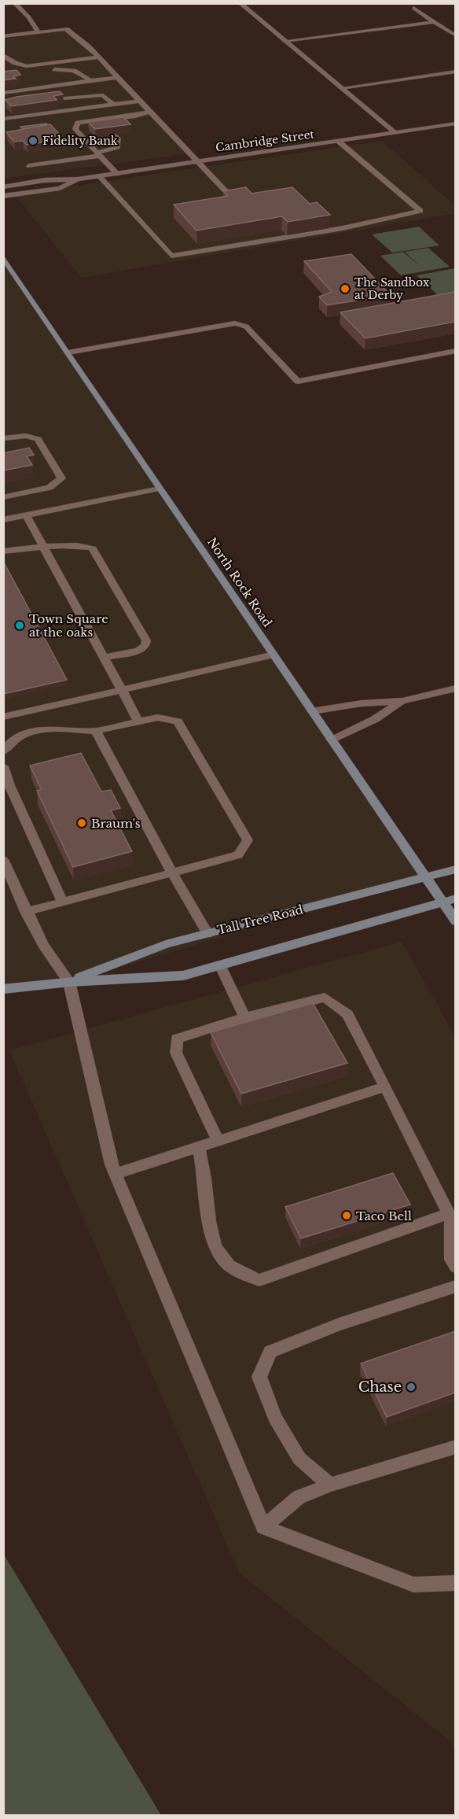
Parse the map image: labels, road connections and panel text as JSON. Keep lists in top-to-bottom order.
{
  "streets": {
    "main road": ["North Rock Road", "Tall Tree Road"],
    "street": ["Cambridge Street"]
  },
  "crossings": [
    ["North Rock Road", "Tall Tree Road"]
  ],
  "places": [
    "Fidelity Bank",
    "The Sandbox at Derby",
    "Town Square at the oaks",
    "Braum's",
    "Taco Bell",
    "Chase"
  ]
}
